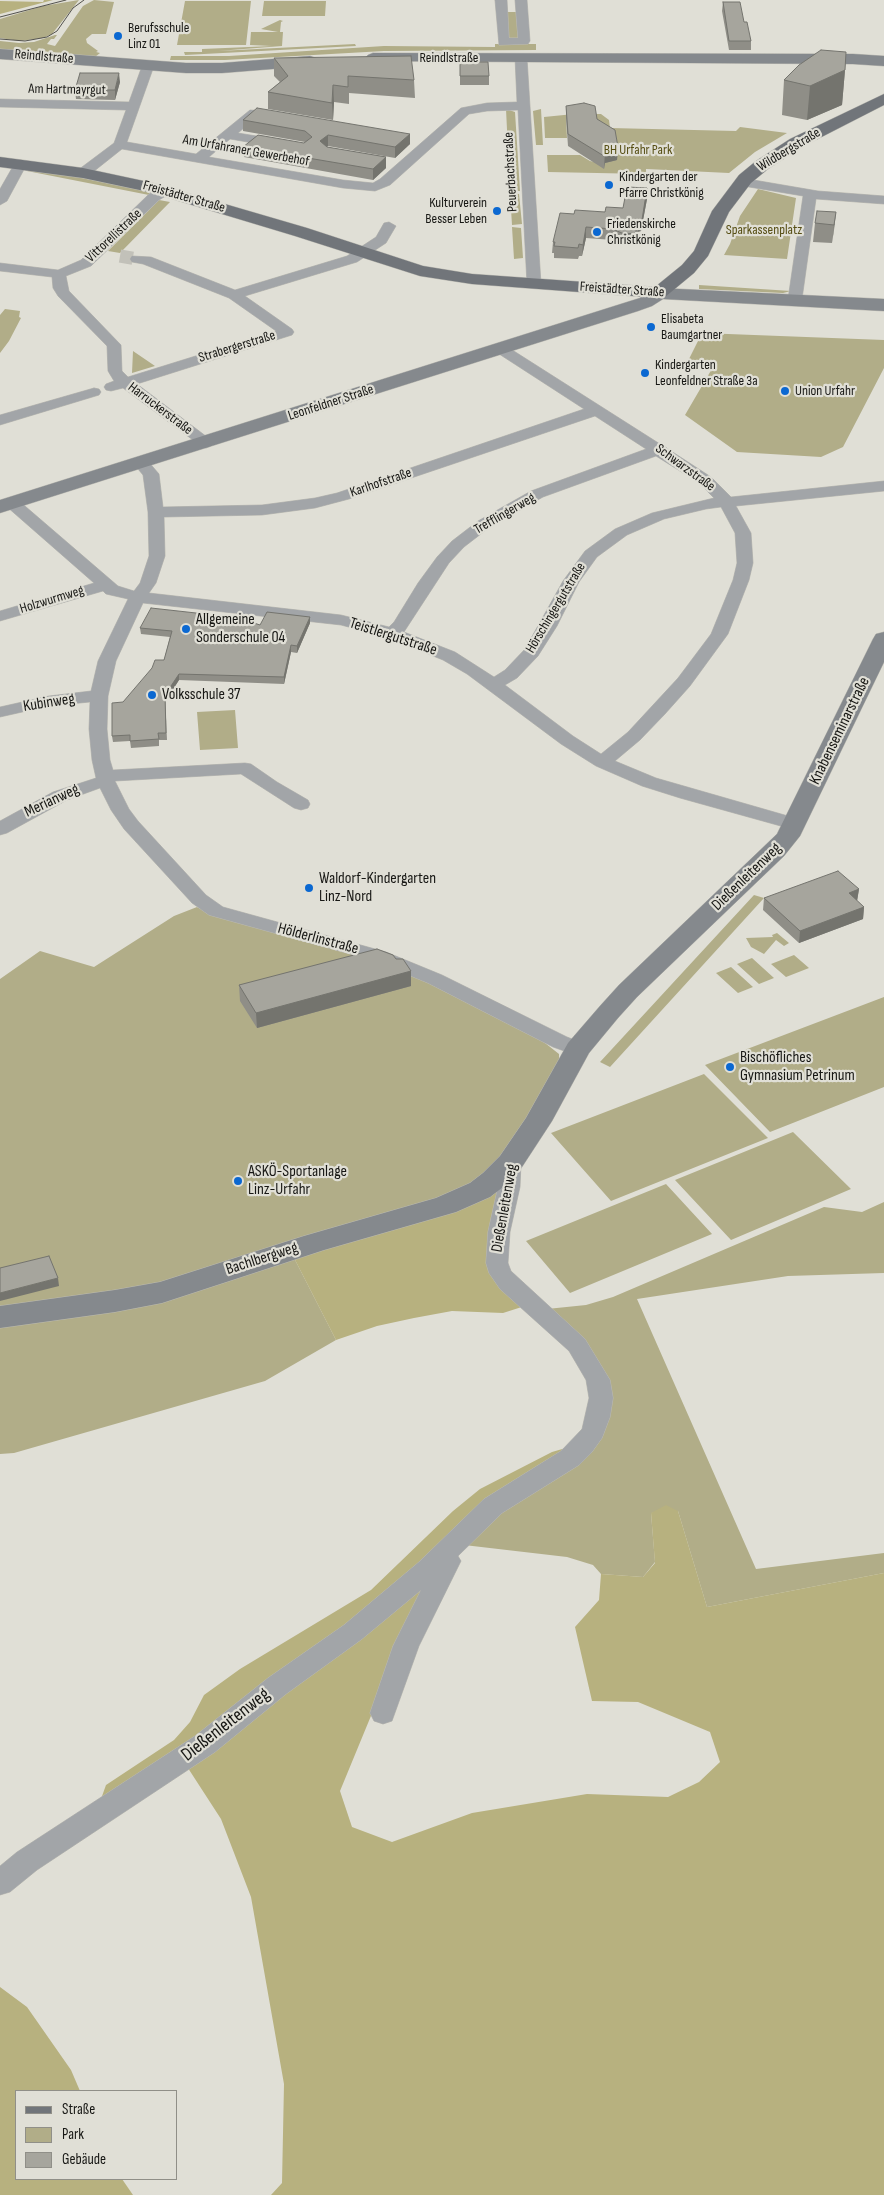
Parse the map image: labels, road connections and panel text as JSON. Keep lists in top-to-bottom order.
{
  "streets": {
    "main road": ["Wildbergstraße", "Freistädter Straße"],
    "street": [
      "Reindlstraße",
      "Am Hartmayrgut",
      "Am Urfahraner Gewerbehof",
      "Peuerbachstraße",
      "Vittorellistraße",
      "Strabergerstraße",
      "Leonfeldner Straße",
      "Harruckerstraße",
      "Schwarzstraße",
      "Karlhofstraße",
      "Trefflingerweg",
      "Holzwurmweg",
      "Hörschingergutstraße",
      "Teistlergutstraße",
      "Kubinweg",
      "Knabenseminarstraße",
      "Merianweg",
      "Dießenleitenweg",
      "Hölderlinstraße",
      "Bachlbergweg"
    ]
  },
  "crossings": [
    ["Reindlstraße", "Peuerbachstraße"],
    ["Wildbergstraße", "Freistädter Straße"],
    ["Wildbergstraße", "Leonfeldner Straße"],
    ["Peuerbachstraße", "Freistädter Straße"],
    ["Freistädter Straße", "Vittorellistraße"],
    ["Freistädter Straße", "Leonfeldner Straße"],
    ["Vittorellistraße", "Harruckerstraße"],
    ["Strabergerstraße", "Harruckerstraße"],
    ["Leonfeldner Straße", "Harruckerstraße"],
    ["Leonfeldner Straße", "Schwarzstraße"],
    ["Leonfeldner Straße", "Teistlergutstraße"],
    ["Leonfeldner Straße", "Hölderlinstraße"],
    ["Schwarzstraße", "Karlhofstraße"],
    ["Schwarzstraße", "Trefflingerweg"],
    ["Schwarzstraße", "Hörschingergutstraße"],
    ["Schwarzstraße", "Teistlergutstraße"],
    ["Karlhofstraße", "Hölderlinstraße"],
    ["Trefflingerweg", "Teistlergutstraße"],
    ["Holzwurmweg", "Teistlergutstraße"],
    ["Hörschingergutstraße", "Teistlergutstraße"],
    ["Teistlergutstraße", "Knabenseminarstraße"],
    ["Teistlergutstraße", "Dießenleitenweg"],
    ["Teistlergutstraße", "Hölderlinstraße"],
    ["Kubinweg", "Hölderlinstraße"],
    ["Knabenseminarstraße", "Dießenleitenweg"],
    ["Merianweg", "Hölderlinstraße"],
    ["Dießenleitenweg", "Hölderlinstraße"],
    ["Dießenleitenweg", "Bachlbergweg"]
  ],
  "parks": ["BH Urfahr Park", "Sparkassenplatz"],
  "places": [
    "Berufsschule Linz 01",
    "Kindergarten der Pfarre Christkönig",
    "Kulturverein Besser Leben",
    "Friedenskirche Christkönig",
    "Elisabeta Baumgartner",
    "Kindergarten Leonfeldner Straße 3a",
    "Union Urfahr",
    "Allgemeine Sonderschule 04",
    "Volksschule 37",
    "Waldorf-Kindergarten Linz-Nord",
    "Bischöfliches Gymnasium Petrinum",
    "ASKÖ-Sportanlage Linz-Urfahr"
  ],
  "legend": ["Straße", "Park", "Gebäude"]
}
